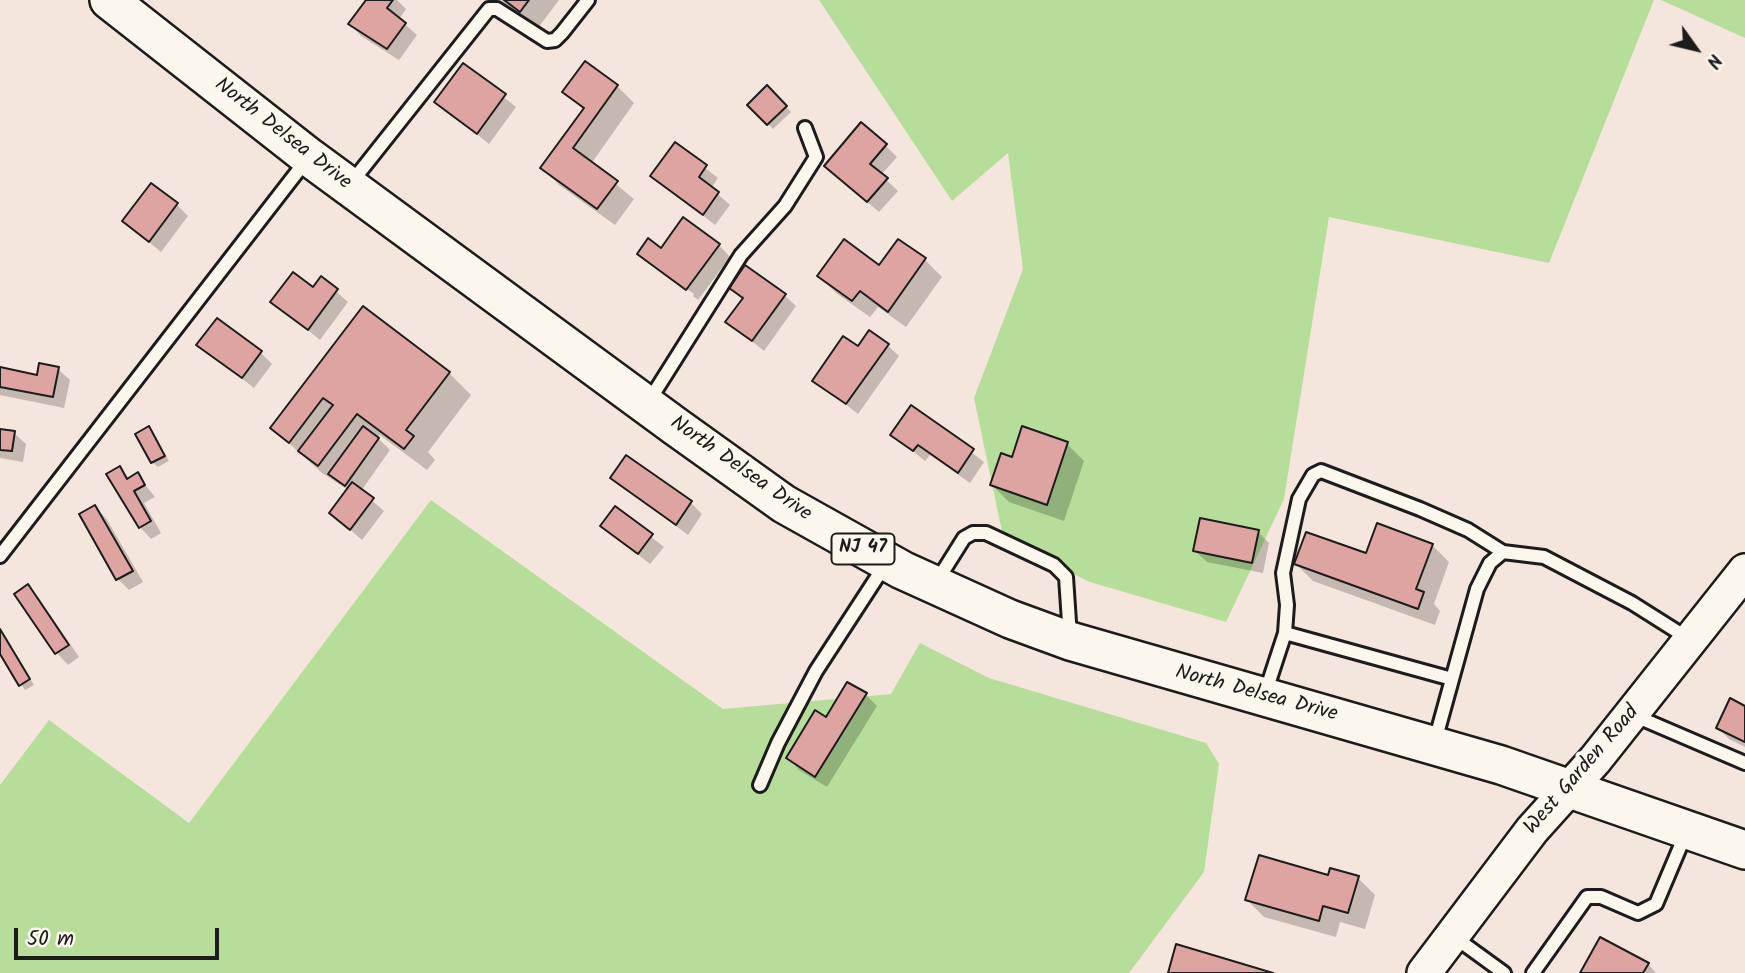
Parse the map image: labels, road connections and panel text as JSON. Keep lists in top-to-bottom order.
{
  "streets": {
    "main road": ["North Delsea Drive", "NJ 47", "West Garden Road"]
  },
  "crossings": [
    ["North Delsea Drive", "West Garden Road"]
  ],
  "scale_bar": "50 m",
  "north": "bottom right"
}
